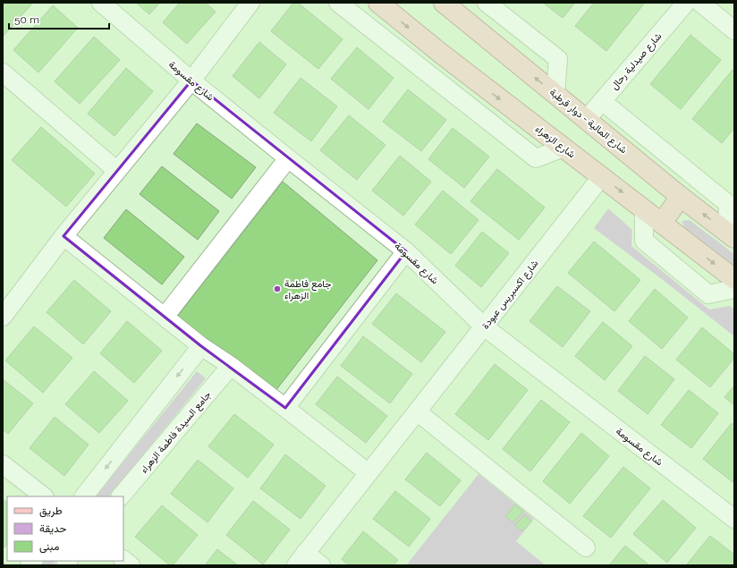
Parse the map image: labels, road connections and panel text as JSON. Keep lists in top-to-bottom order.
{
  "streets": {
    "main road": ["شارع المالية - دوار قرطبة", "شارع الزهراء"],
    "street": [
      "شارع صيدلية رحال",
      "شارع مقسومة",
      "شارع اكسبريس عبودة",
      "جامع السيدة فاطمة الزهراء"
    ]
  },
  "crossings": [
    ["شارع صيدلية رحال", "شارع المالية - دوار قرطبة"],
    ["شارع مقسومة", "شارع اكسبريس عبودة"],
    ["شارع الزهراء", "شارع اكسبريس عبودة"]
  ],
  "one_way": ["شارع المالية - دوار قرطبة", "شارع الزهراء"],
  "places": ["جامع فاطمة الزهراء"],
  "legend": ["طريق", "حديقة", "مبنى"],
  "scale_bar": "50 m"
}
